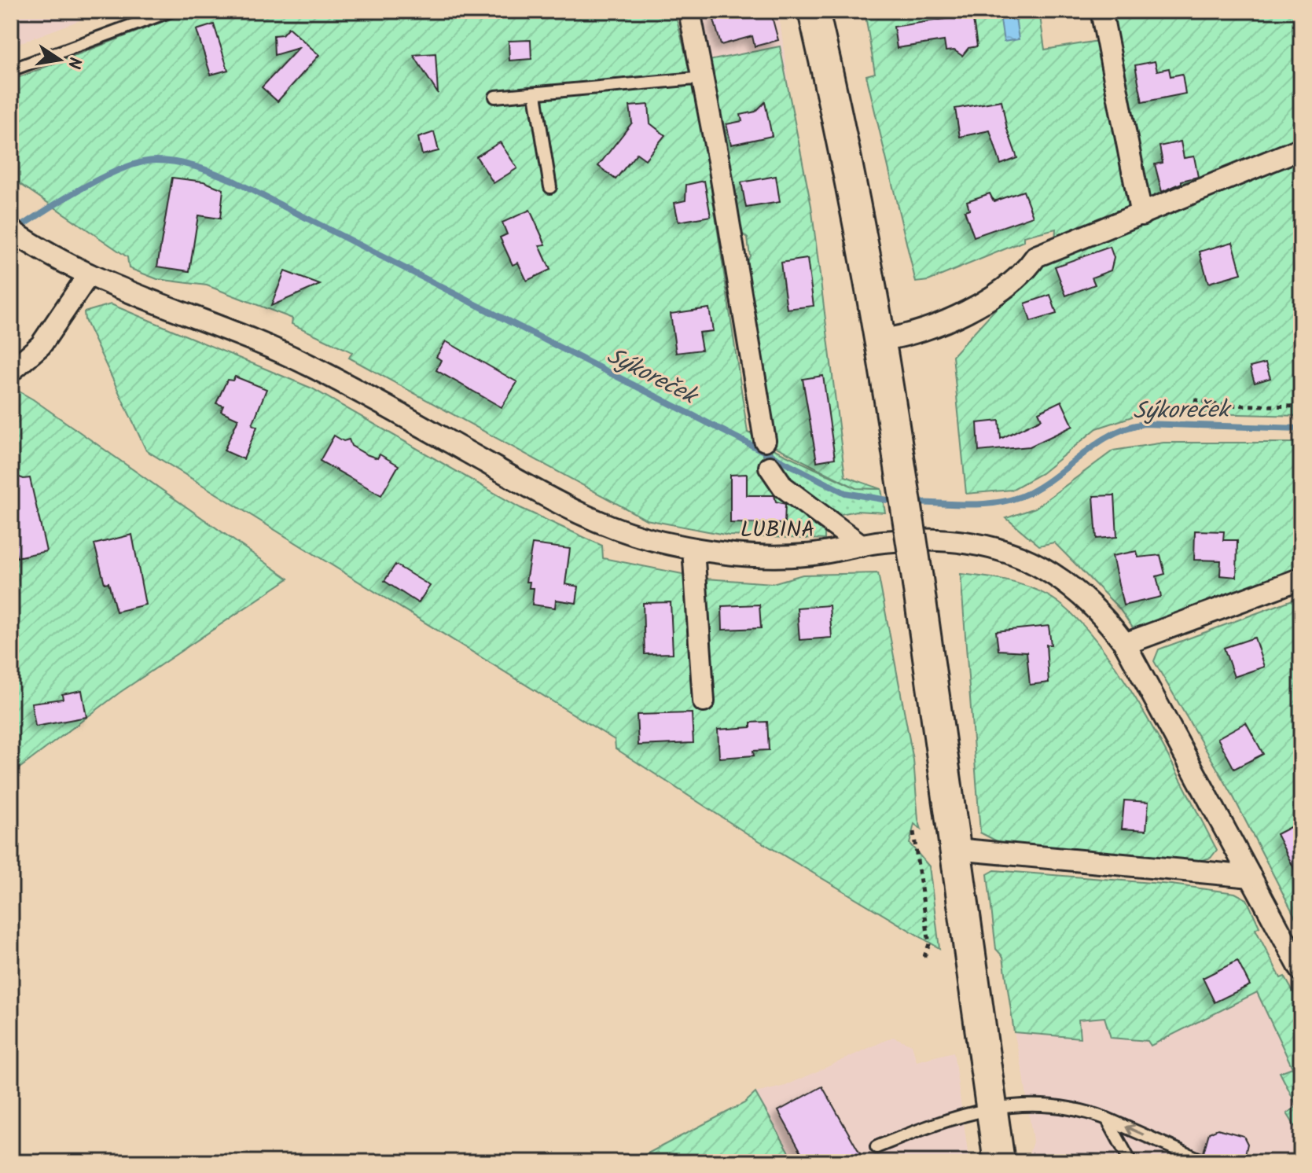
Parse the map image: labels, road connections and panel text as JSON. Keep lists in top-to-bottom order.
{
  "streets": {
    "street": ["LUBINA"]
  },
  "water": ["Sýkoreček"],
  "north": "right"
}
